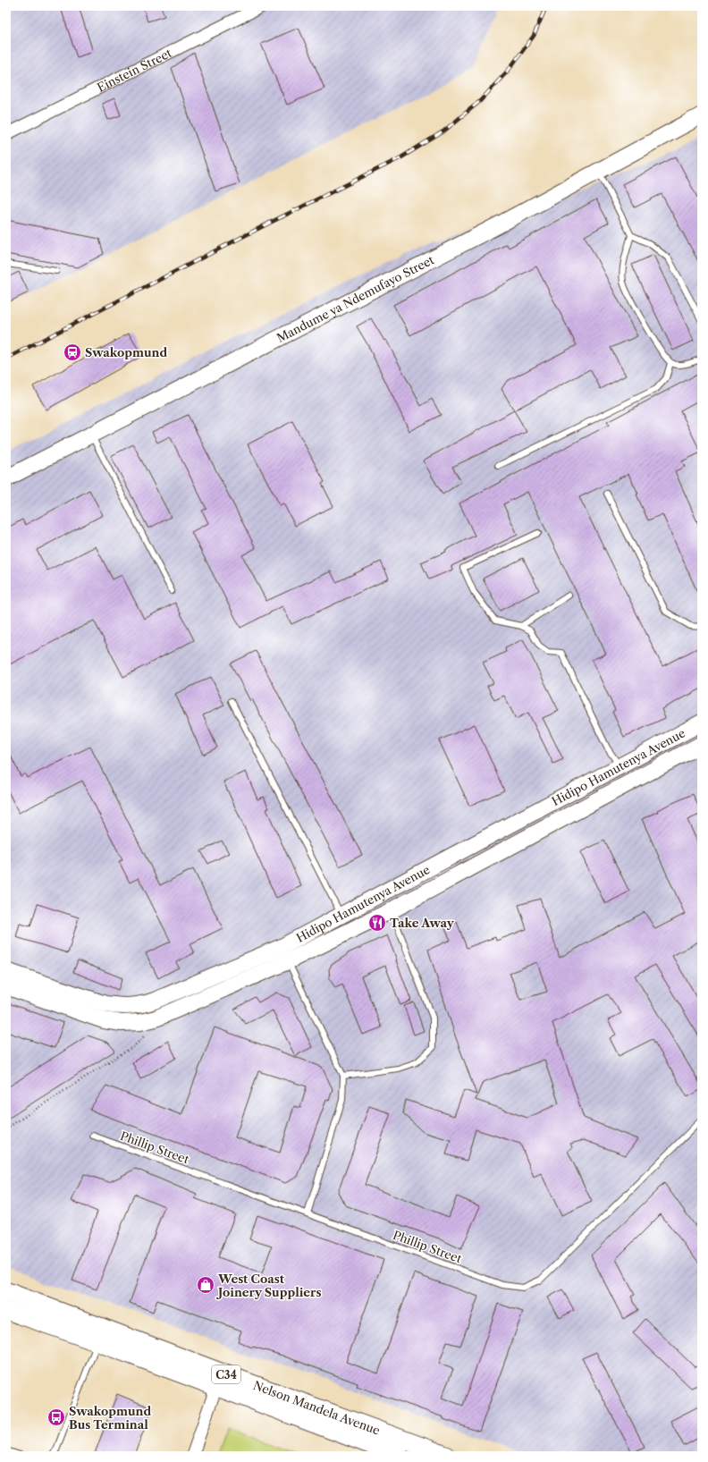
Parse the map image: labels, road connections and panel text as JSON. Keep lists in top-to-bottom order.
{
  "streets": {
    "main road": ["C34", "Nelson Mandela Avenue"],
    "street": ["Einstein Street", "Mandume ya Ndemufayo Street", "Hidipo Hamutenya Avenue"],
    "lane": ["Phillip Street"]
  },
  "places": {
    "station": ["Swakopmund"],
    "restaurant": ["Take Away"],
    "shop": ["West Coast Joinery Suppliers"],
    "bus stop": ["Swakopmund Bus Terminal"]
  }
}
